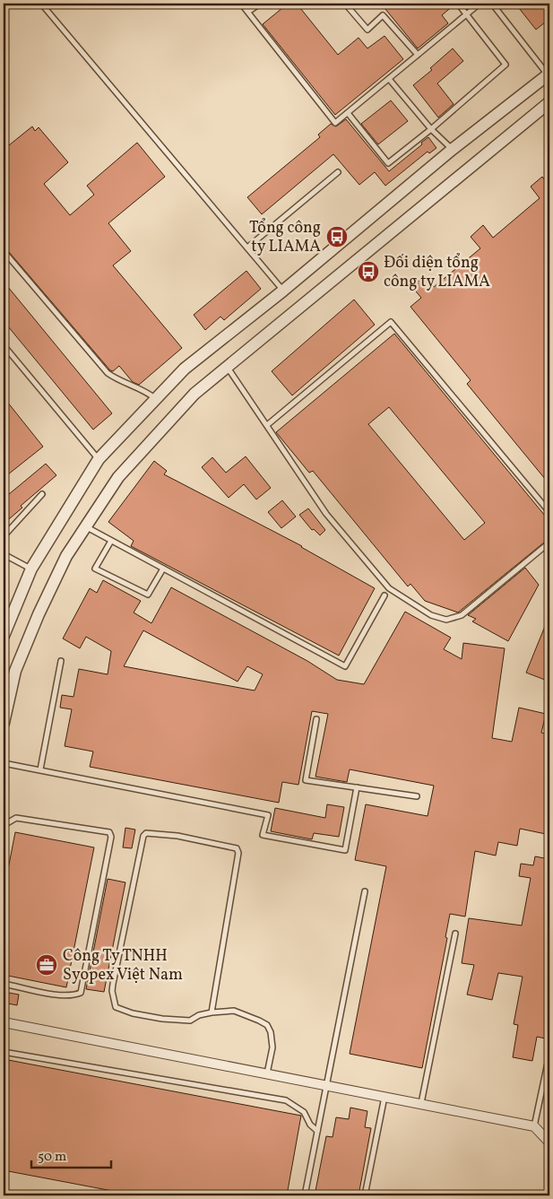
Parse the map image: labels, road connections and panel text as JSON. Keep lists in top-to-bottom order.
{
  "places": {
    "bus stop": ["Tổng công ty LIAMA", "Đối diện tổng công ty LIAMA"],
    "office": ["Công Ty TNHH Syopex Việt Nam"]
  },
  "scale_bar": "50 m"
}
